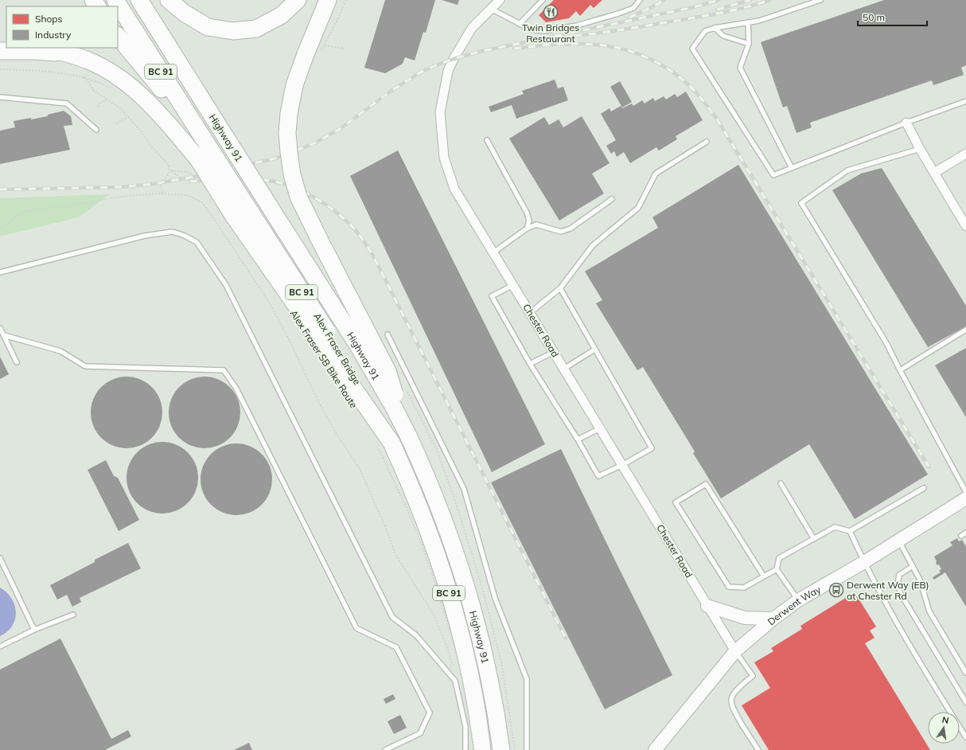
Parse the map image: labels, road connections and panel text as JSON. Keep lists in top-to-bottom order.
{
  "streets": {
    "highway": ["BC 91", "Highway 91", "Alex Fraser Bridge"],
    "street": ["Chester Road", "Derwent Way"]
  },
  "crossings": [
    ["Highway 91", "Alex Fraser Bridge"],
    ["Chester Road", "Derwent Way"]
  ],
  "places": {
    "restaurant": ["Twin Bridges Restaurant"],
    "bus stop": ["Derwent Way (EB) at Chester Rd"]
  },
  "legend": ["Shops", "Industry"],
  "scale_bar": "50 m",
  "north": "top"
}
